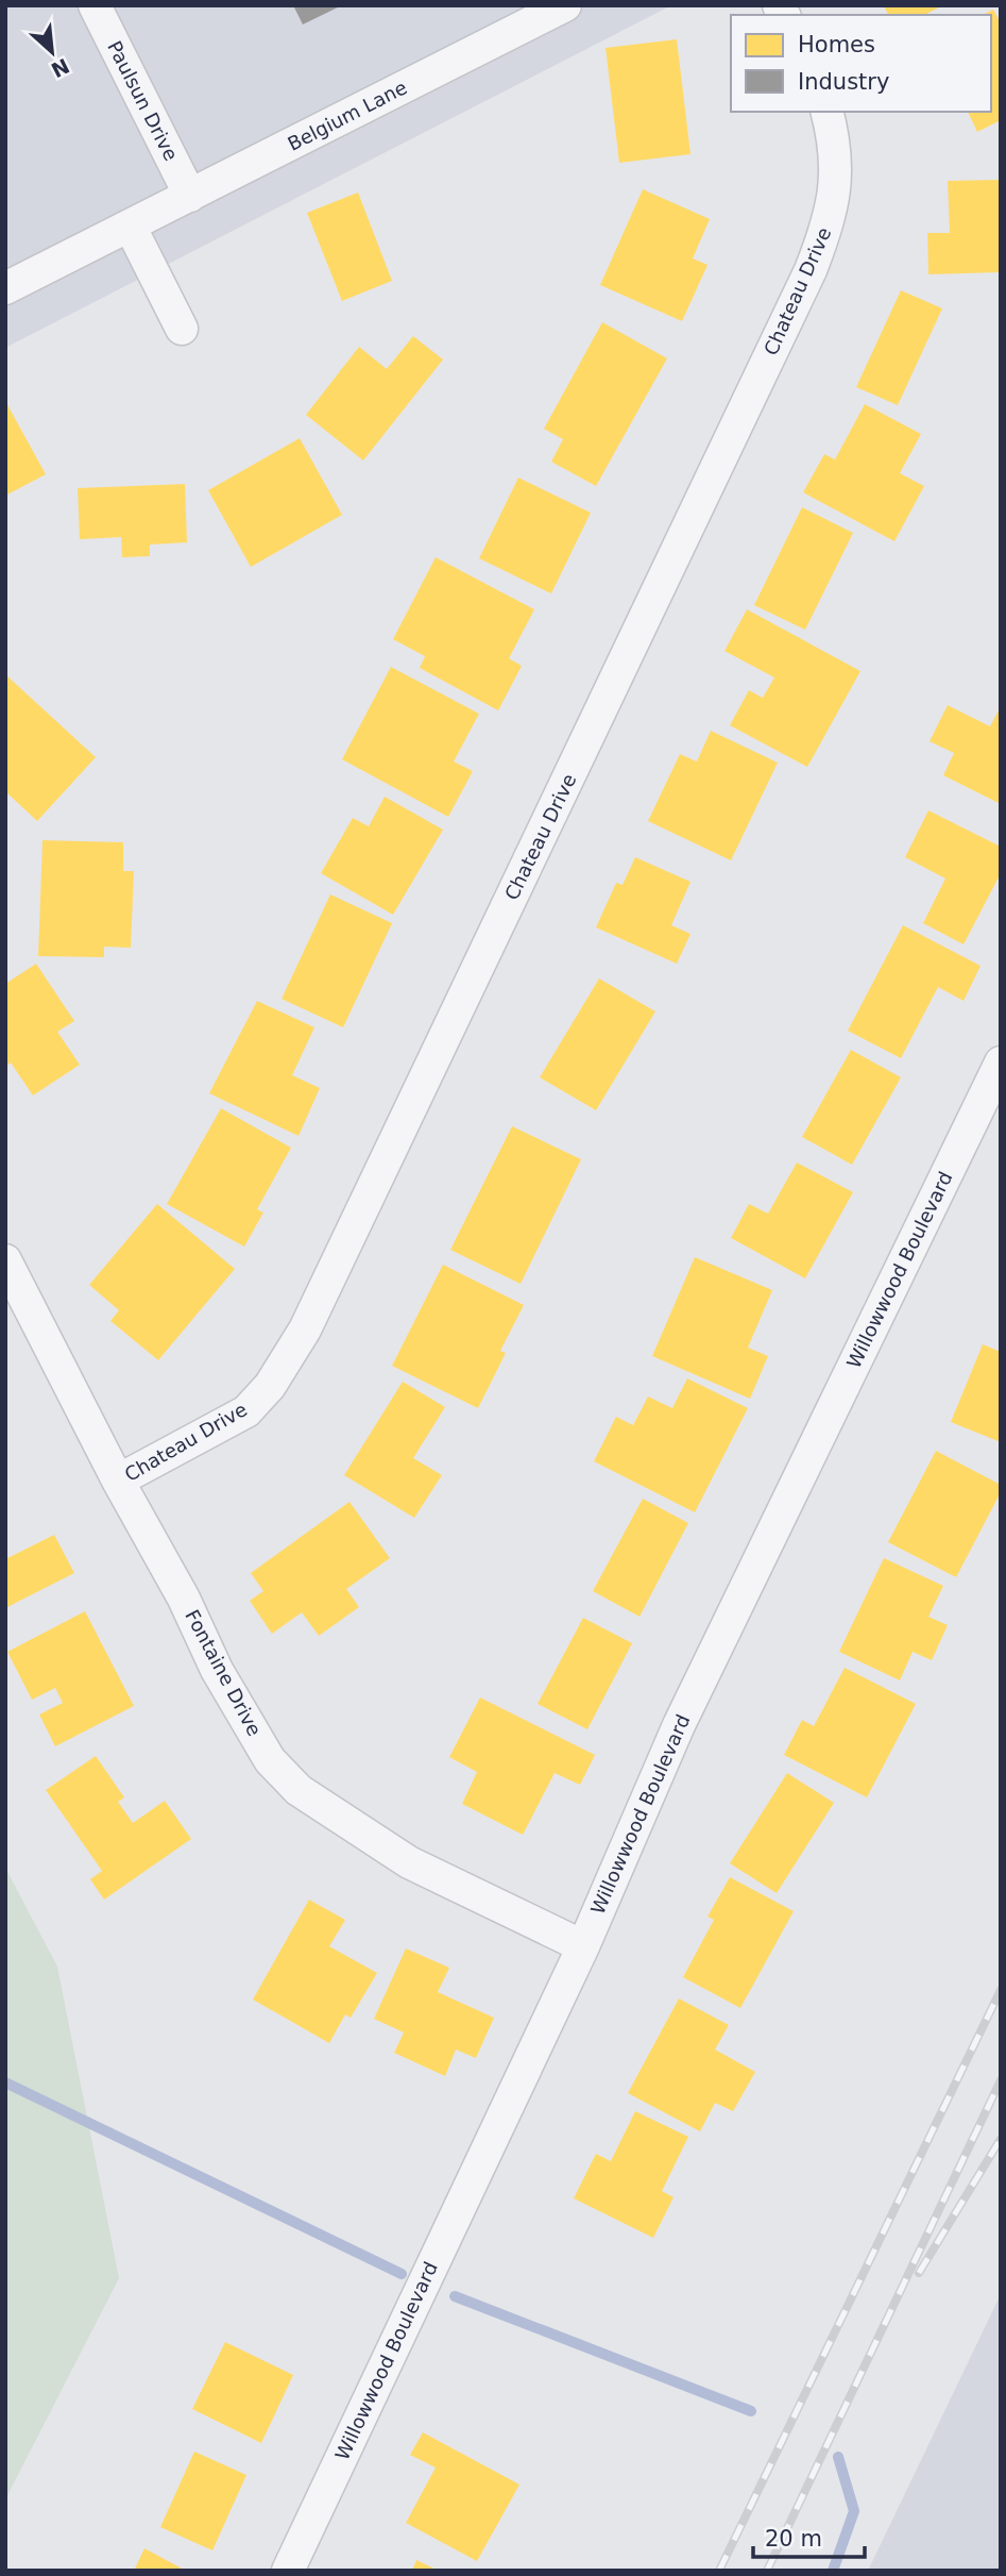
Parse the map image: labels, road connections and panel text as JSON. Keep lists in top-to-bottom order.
{
  "streets": {
    "street": [
      "Paulsun Drive",
      "Belgium Lane",
      "Chateau Drive",
      "Willowwood Boulevard",
      "Fontaine Drive"
    ]
  },
  "crossings": [
    ["Paulsun Drive", "Belgium Lane"],
    ["Chateau Drive", "Fontaine Drive"],
    ["Willowwood Boulevard", "Fontaine Drive"]
  ],
  "legend": ["Homes", "Industry"],
  "scale_bar": "20 m",
  "north": "bottom right"
}
